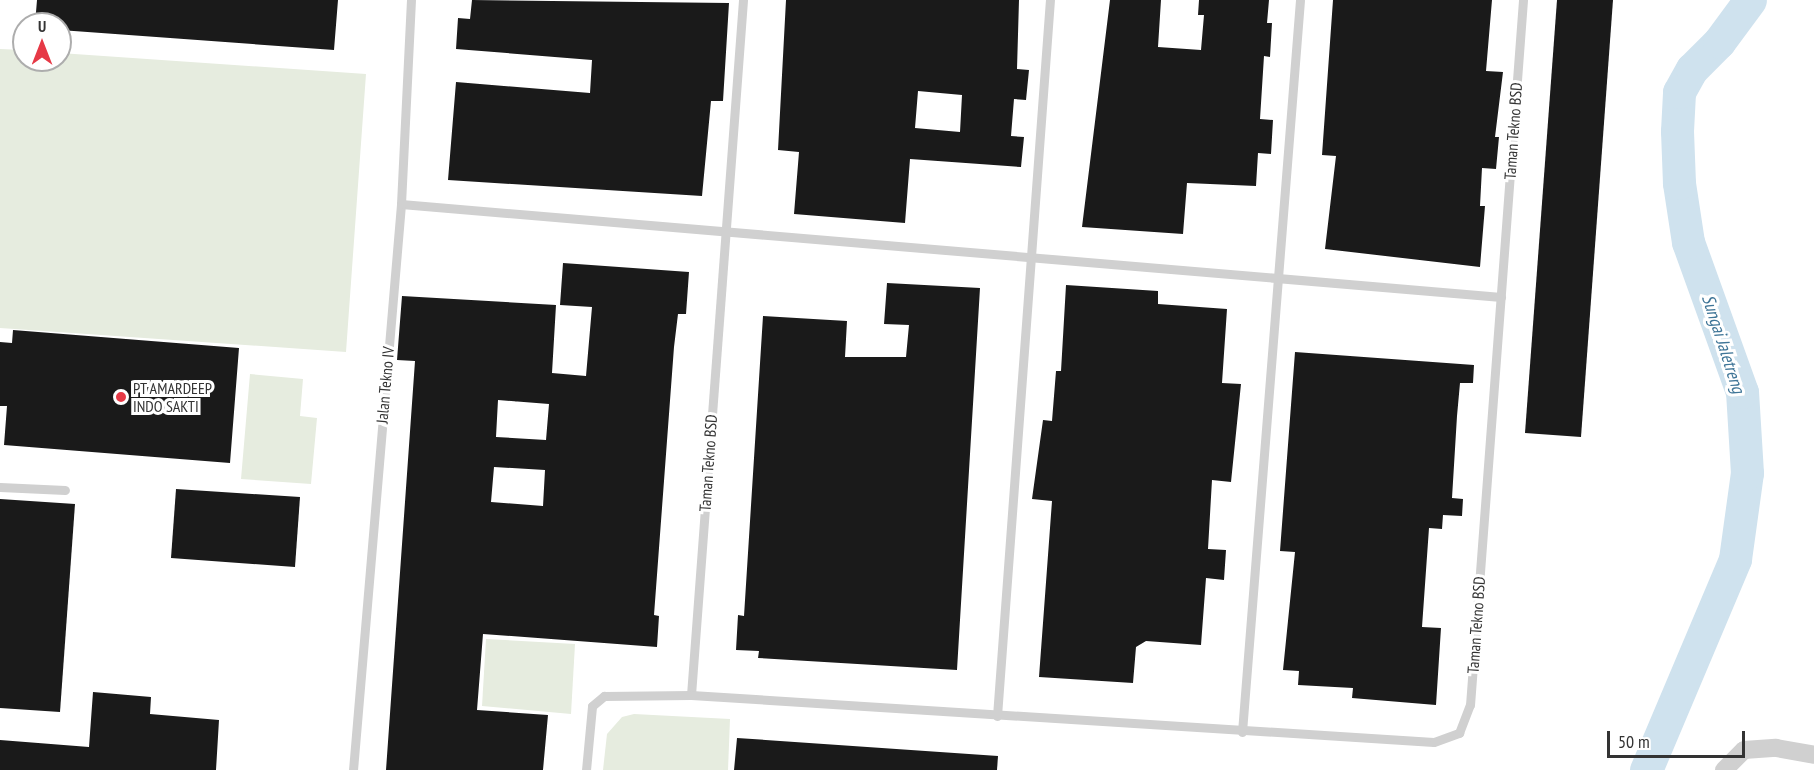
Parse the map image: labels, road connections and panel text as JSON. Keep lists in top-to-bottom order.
{
  "streets": {
    "lane": ["Taman Tekno BSD", "Jalan Tekno IV"]
  },
  "water": ["Sungai Jaletreng"],
  "places": ["PT AMARDEEP INDO SAKTI"],
  "scale_bar": "50 m",
  "north": "top"
}
